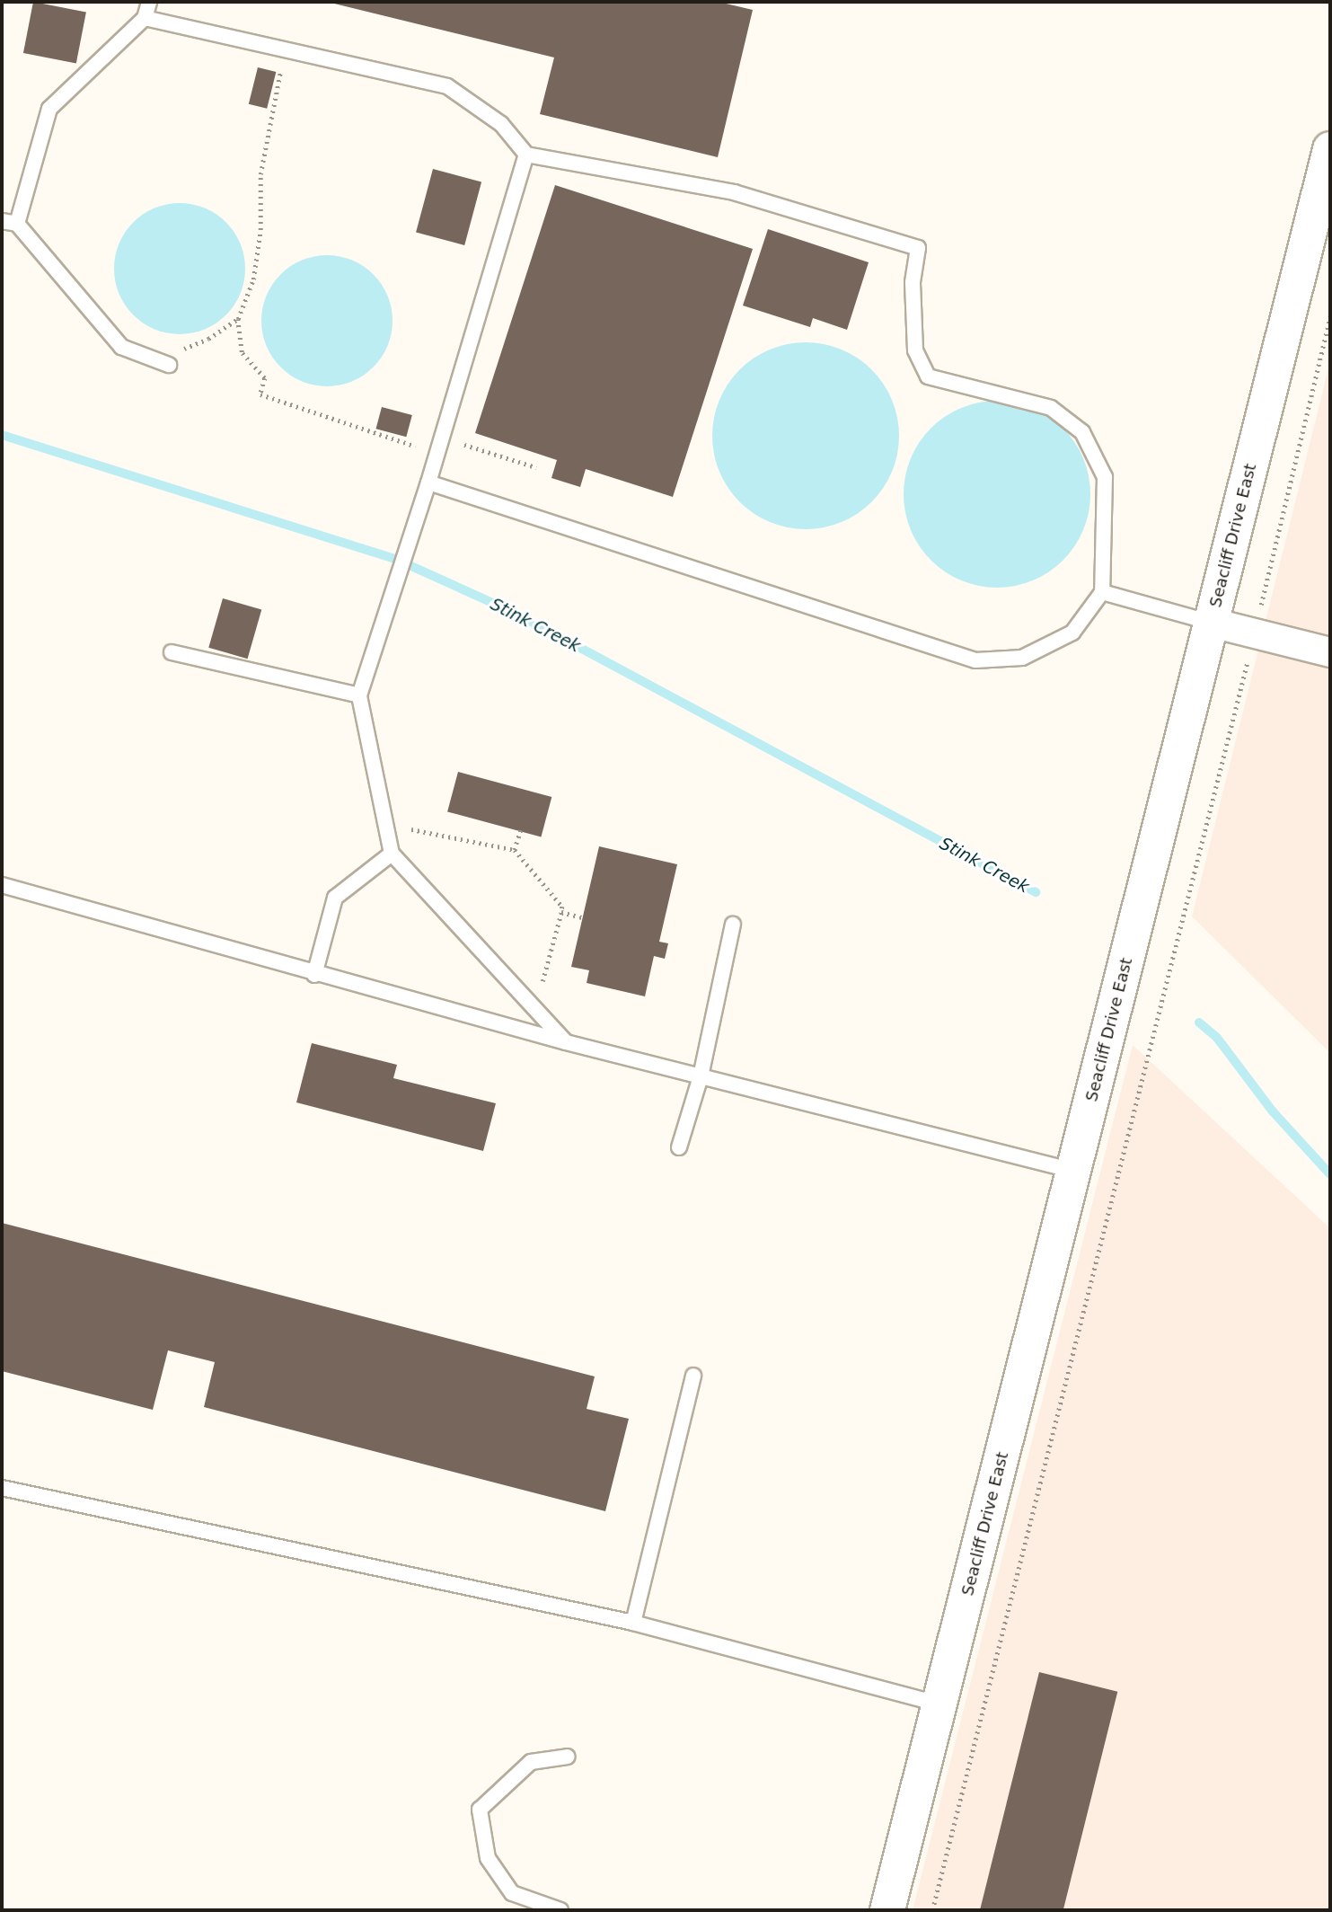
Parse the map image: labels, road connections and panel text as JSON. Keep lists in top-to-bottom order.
{
  "streets": {
    "main road": ["Seacliff Drive East"]
  },
  "water": ["Stink Creek"]
}
